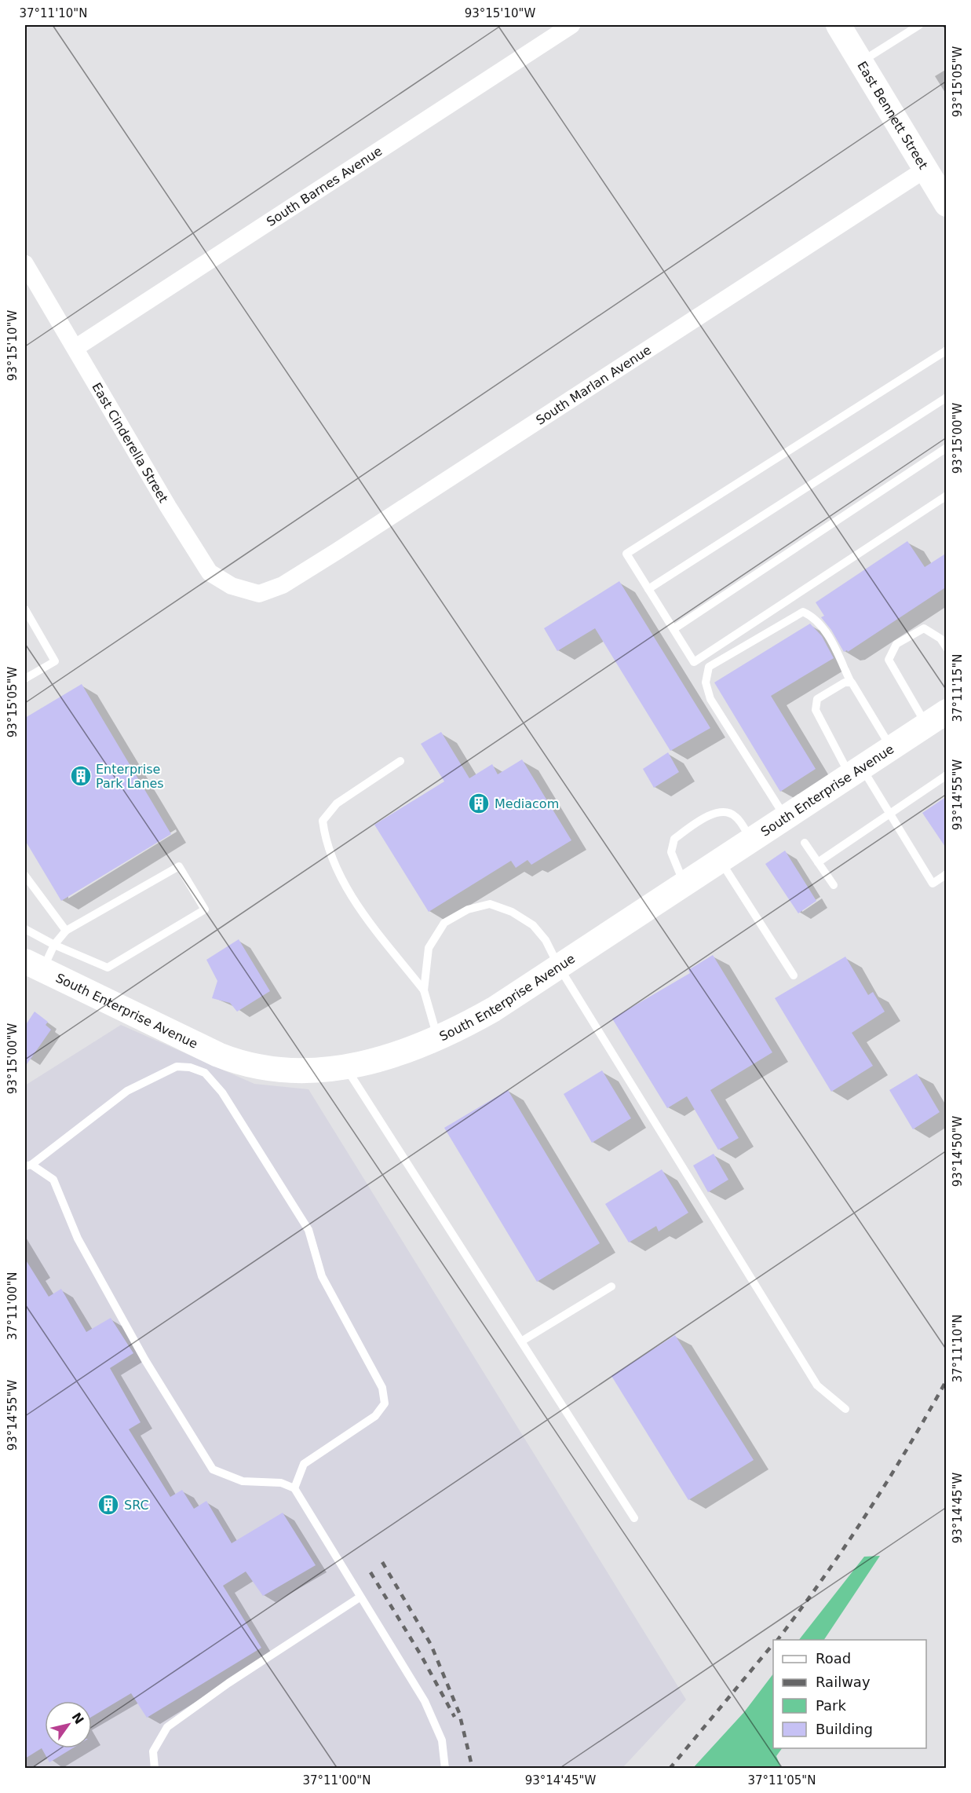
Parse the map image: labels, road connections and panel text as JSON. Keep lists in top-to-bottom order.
{
  "streets": {
    "street": [
      "East Bennett Street",
      "South Barnes Avenue",
      "South Marlan Avenue",
      "East Cinderella Street",
      "South Enterprise Avenue"
    ]
  },
  "crossings": [
    ["East Bennett Street", "South Marlan Avenue"],
    ["South Barnes Avenue", "East Cinderella Street"],
    ["South Marlan Avenue", "East Cinderella Street"]
  ],
  "places": {
    "building": ["Enterprise Park Lanes", "Mediacom", "SRC"]
  },
  "legend": [
    "Road",
    "Railway",
    "Park",
    "Building"
  ],
  "north": "top right",
  "coordinates": [
    "37°11'10\"N",
    "93°15'10\"W",
    "93°15'05\"W",
    "93°15'00\"W",
    "37°11'15\"N",
    "93°14'55\"W",
    "93°14'50\"W",
    "37°11'00\"N",
    "93°14'45\"W",
    "37°11'05\"N"
  ]
}
